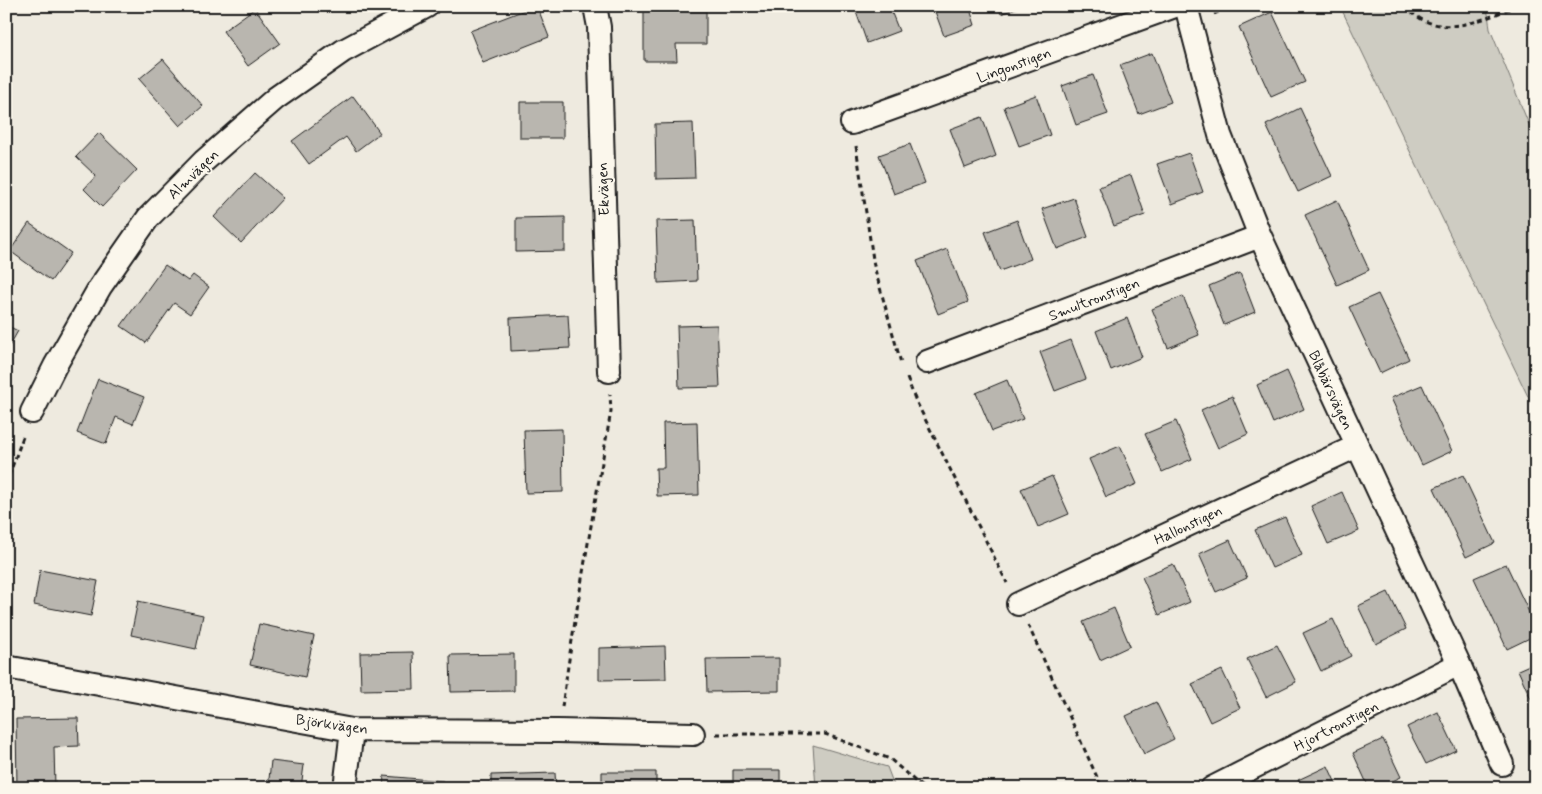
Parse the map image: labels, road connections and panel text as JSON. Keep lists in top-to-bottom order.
{
  "streets": {
    "street": [
      "Lingonstigen",
      "Almvägen",
      "Ekvägen",
      "Smultronstigen",
      "Blåbärsvägen",
      "Hallonstigen",
      "Björkvägen",
      "Hjortronstigen"
    ]
  },
  "crossings": [
    ["Smultronstigen", "Blåbärsvägen"],
    ["Blåbärsvägen", "Hallonstigen"],
    ["Blåbärsvägen", "Hjortronstigen"]
  ]
}
